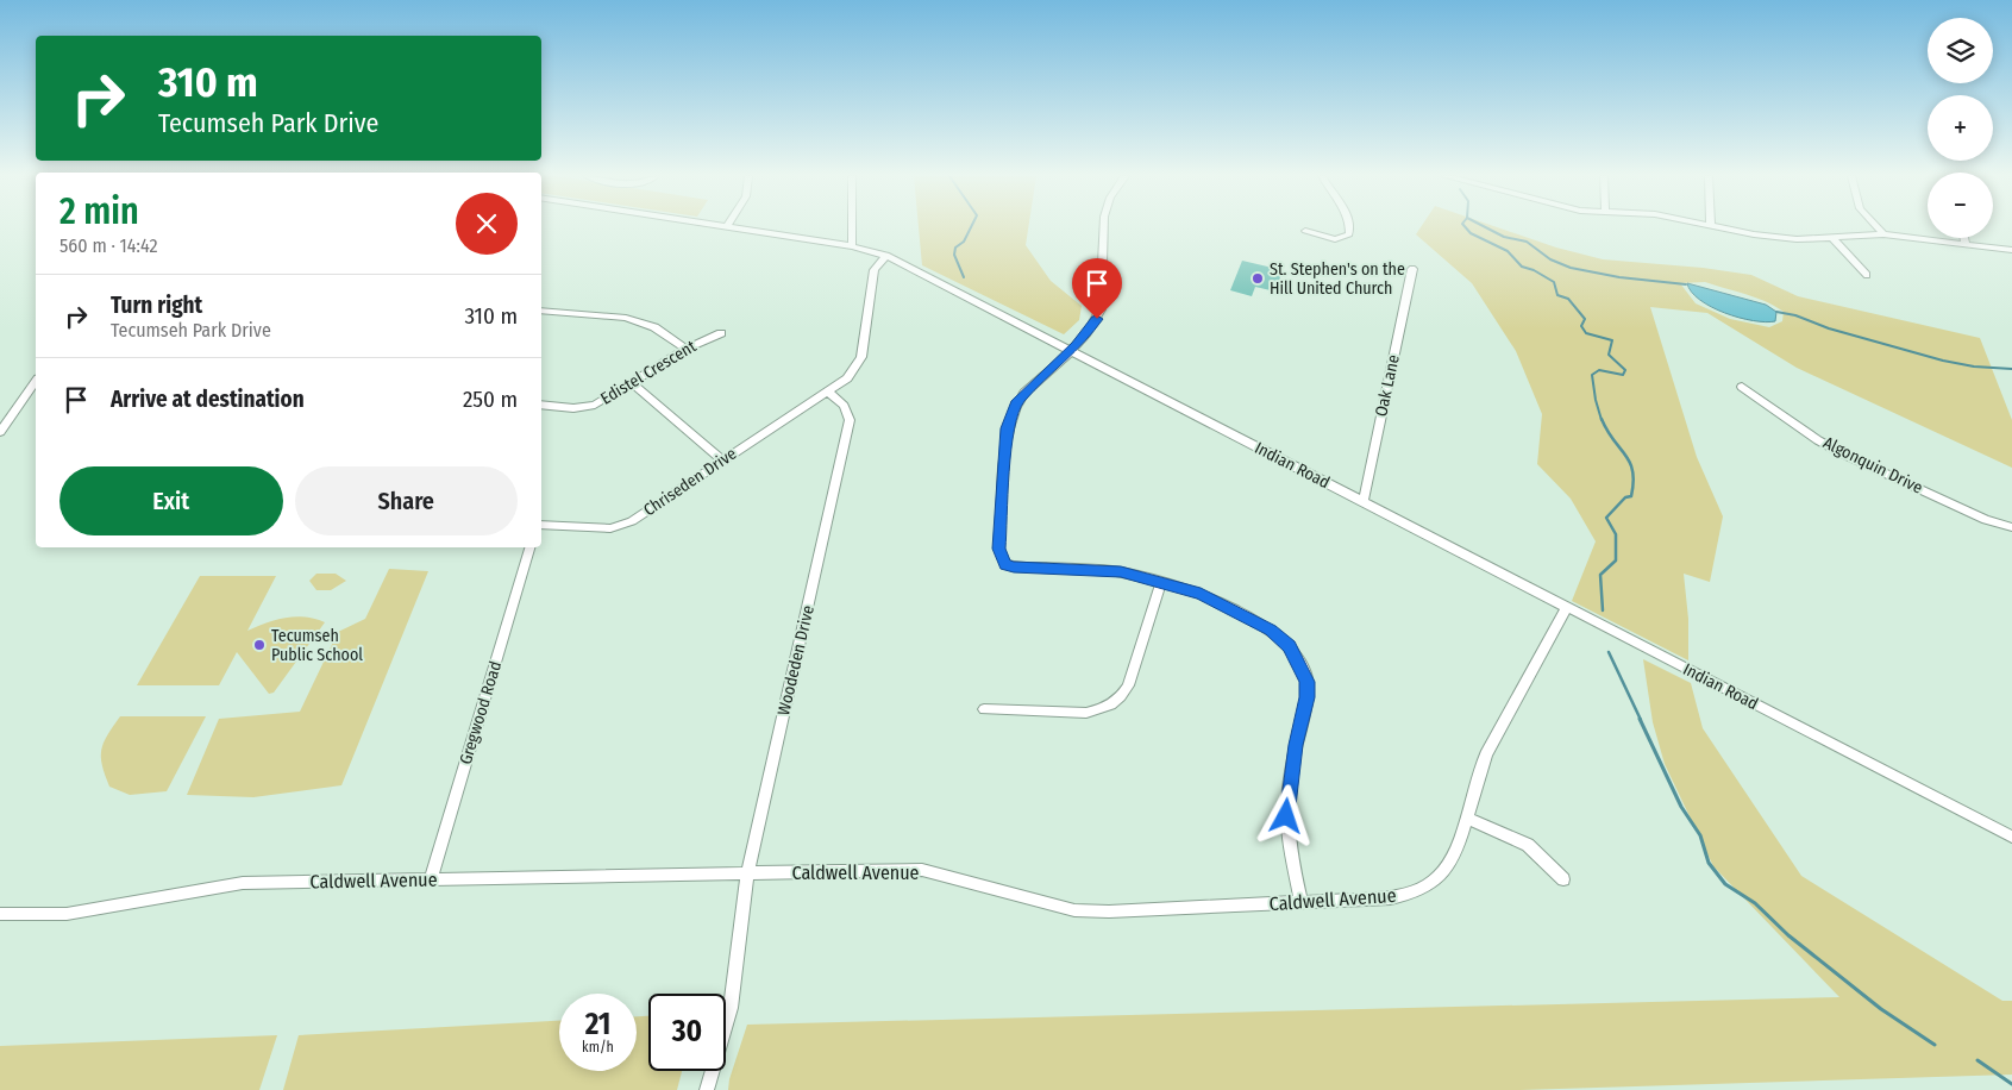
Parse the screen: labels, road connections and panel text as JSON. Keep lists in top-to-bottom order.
{
  "streets": {
    "street": [
      "Edistel Crescent",
      "Oak Lane",
      "Indian Road",
      "Algonquin Drive",
      "Chriseden Drive",
      "Woodeden Drive",
      "Gregwood Road",
      "Caldwell Avenue"
    ]
  },
  "crossings": [
    ["Oak Lane", "Indian Road"],
    ["Indian Road", "Caldwell Avenue"],
    ["Chriseden Drive", "Woodeden Drive"],
    ["Woodeden Drive", "Caldwell Avenue"],
    ["Gregwood Road", "Caldwell Avenue"]
  ],
  "places": ["St. Stephen's on the Hill United Church", "Tecumseh Public School"],
  "page": {
    "map_buttons": ["+", "−"],
    "turn": ["310 m", "Tecumseh Park Drive"],
    "heading": ["2 min", "560 m · 14:42"],
    "list": [
      {
        "name": "Turn right",
        "note": "Tecumseh Park Drive",
        "value": "310 m"
      },
      {
        "name": "Arrive at destination",
        "value": "250 m"
      }
    ],
    "buttons": ["Exit", "Share"],
    "speed": "21 km/h",
    "limit": "30"
  }
}
